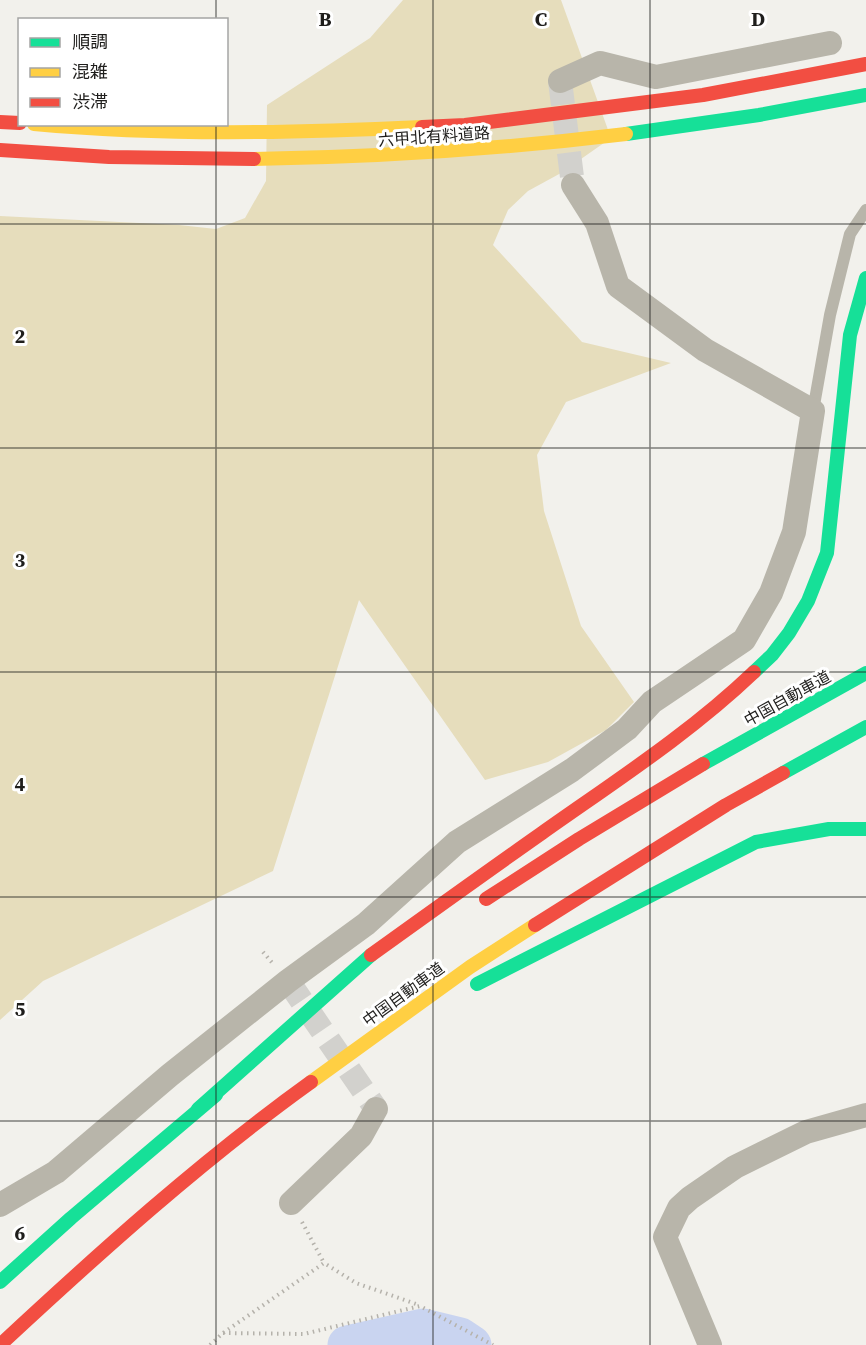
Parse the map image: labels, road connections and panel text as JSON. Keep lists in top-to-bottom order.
{
  "streets": {
    "main road": ["六甲北有料道路", "中国自動車道"]
  },
  "legend": ["順調", "混雑", "渋滞"],
  "grid": {
    "columns": ["B", "C", "D"],
    "rows": [
      "2",
      "3",
      "4",
      "5",
      "6"
    ]
  }
}
